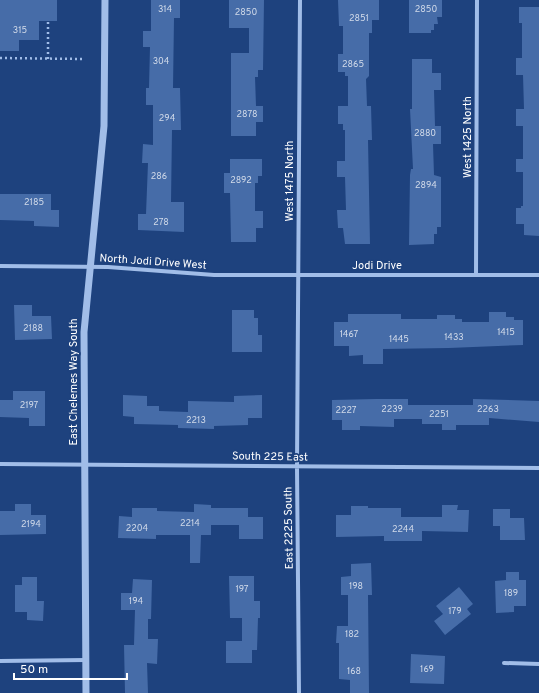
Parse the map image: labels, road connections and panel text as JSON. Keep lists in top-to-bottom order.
{
  "streets": {
    "street": [
      "West 1425 North",
      "West 1475 North",
      "North Jodi Drive West",
      "Jodi Drive",
      "East Chelemes Way South",
      "South 225 East",
      "East 2225 South"
    ]
  },
  "crossings": [
    ["West 1425 North", "Jodi Drive"],
    ["West 1475 North", "Jodi Drive"],
    ["West 1475 North", "East 2225 South"],
    ["North Jodi Drive West", "Jodi Drive"],
    ["North Jodi Drive West", "East Chelemes Way South"],
    ["East Chelemes Way South", "South 225 East"],
    ["South 225 East", "East 2225 South"]
  ],
  "house_numbers": [
    "314",
    "2850",
    "2850",
    "2851",
    "315",
    "304",
    "2865",
    "2878",
    "294",
    "2880",
    "286",
    "2892",
    "2894",
    "2185",
    "278",
    "2188",
    "1415",
    "1467",
    "1433",
    "1445",
    "2197",
    "2239",
    "2263",
    "2227",
    "2251",
    "2213",
    "2214",
    "2194",
    "2204",
    "2244",
    "198",
    "197",
    "189",
    "194",
    "179",
    "182",
    "169",
    "168"
  ],
  "scale_bar": "50 m"
}
